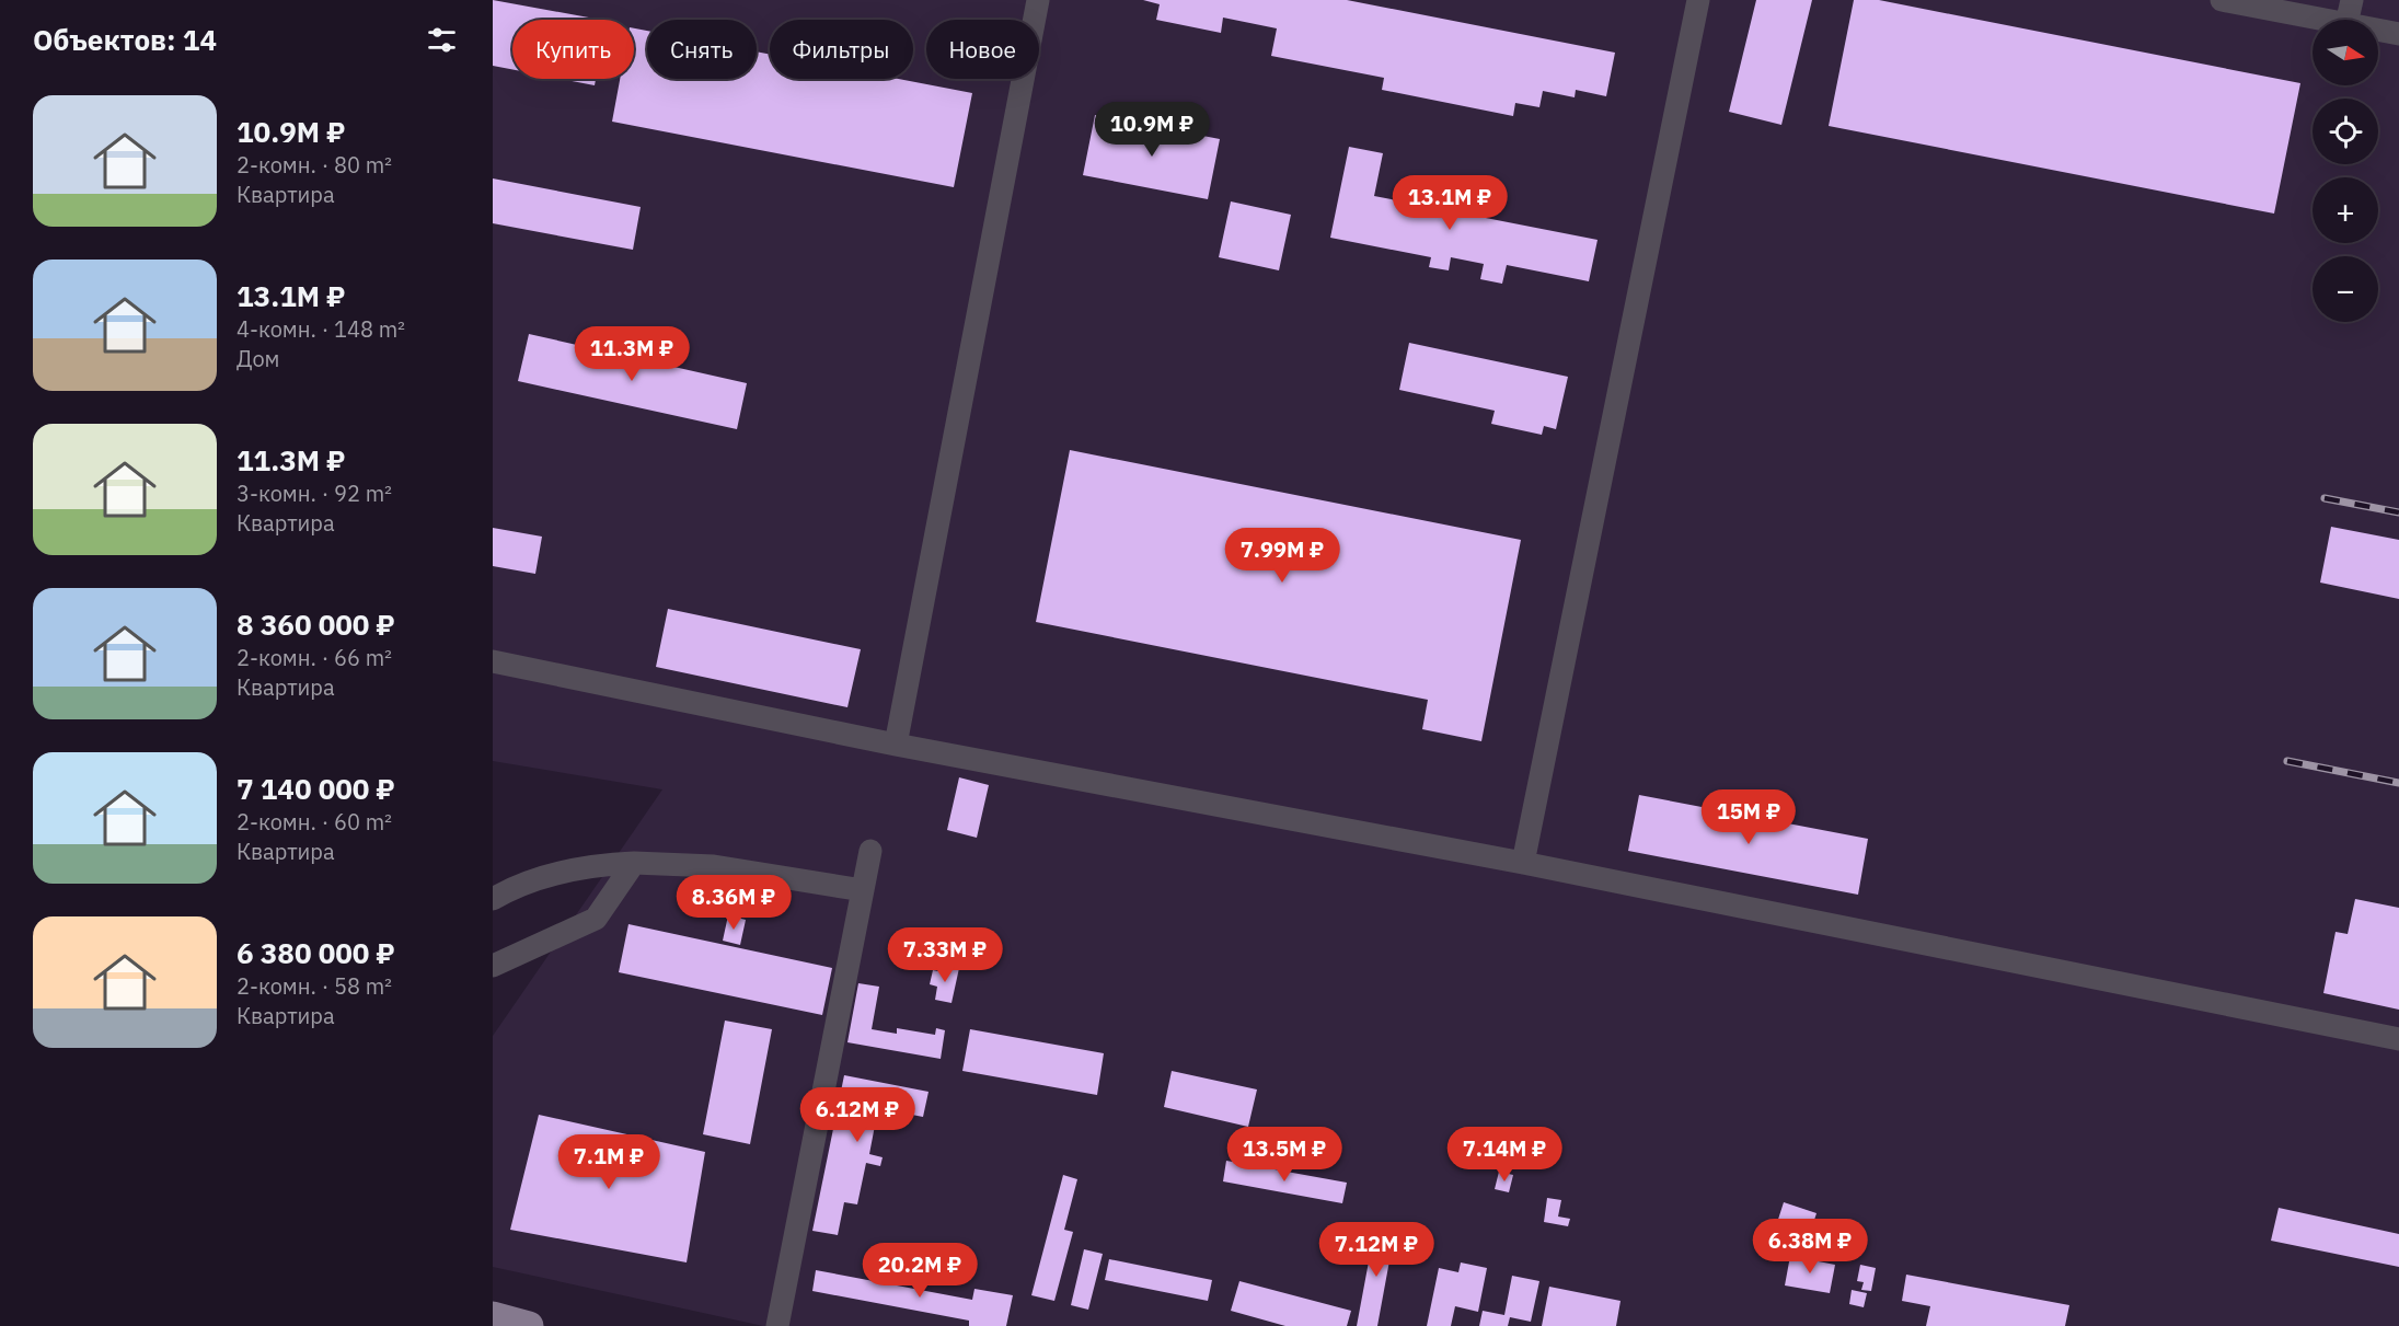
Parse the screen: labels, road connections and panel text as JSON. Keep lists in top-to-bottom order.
{
  "north": "right",
  "page": {
    "heading": "Объектов: 14",
    "map_buttons": ["+", "−"],
    "chip": [
      "Купить",
      "Снять",
      "Фильтры",
      "Новое"
    ],
    "list": [
      {
        "name": "10.9M ₽",
        "note": "2-комн. · 80 m² · Квартира"
      },
      {
        "name": "13.1M ₽",
        "note": "4-комн. · 148 m² · Дом"
      },
      {
        "name": "11.3M ₽",
        "note": "3-комн. · 92 m² · Квартира"
      },
      {
        "name": "8 360 000 ₽",
        "note": "2-комн. · 66 m² · Квартира"
      },
      {
        "name": "7 140 000 ₽",
        "note": "2-комн. · 60 m² · Квартира"
      },
      {
        "name": "6 380 000 ₽",
        "note": "2-комн. · 58 m² · Квартира"
      }
    ],
    "price": [
      "10.9M ₽",
      "13.1M ₽",
      "11.3M ₽",
      "7.99M ₽",
      "15M ₽",
      "8.36M ₽",
      "7.33M ₽",
      "6.12M ₽",
      "13.5M ₽",
      "7.14M ₽",
      "7.1M ₽",
      "6.38M ₽",
      "7.12M ₽",
      "20.2M ₽"
    ]
  }
}
